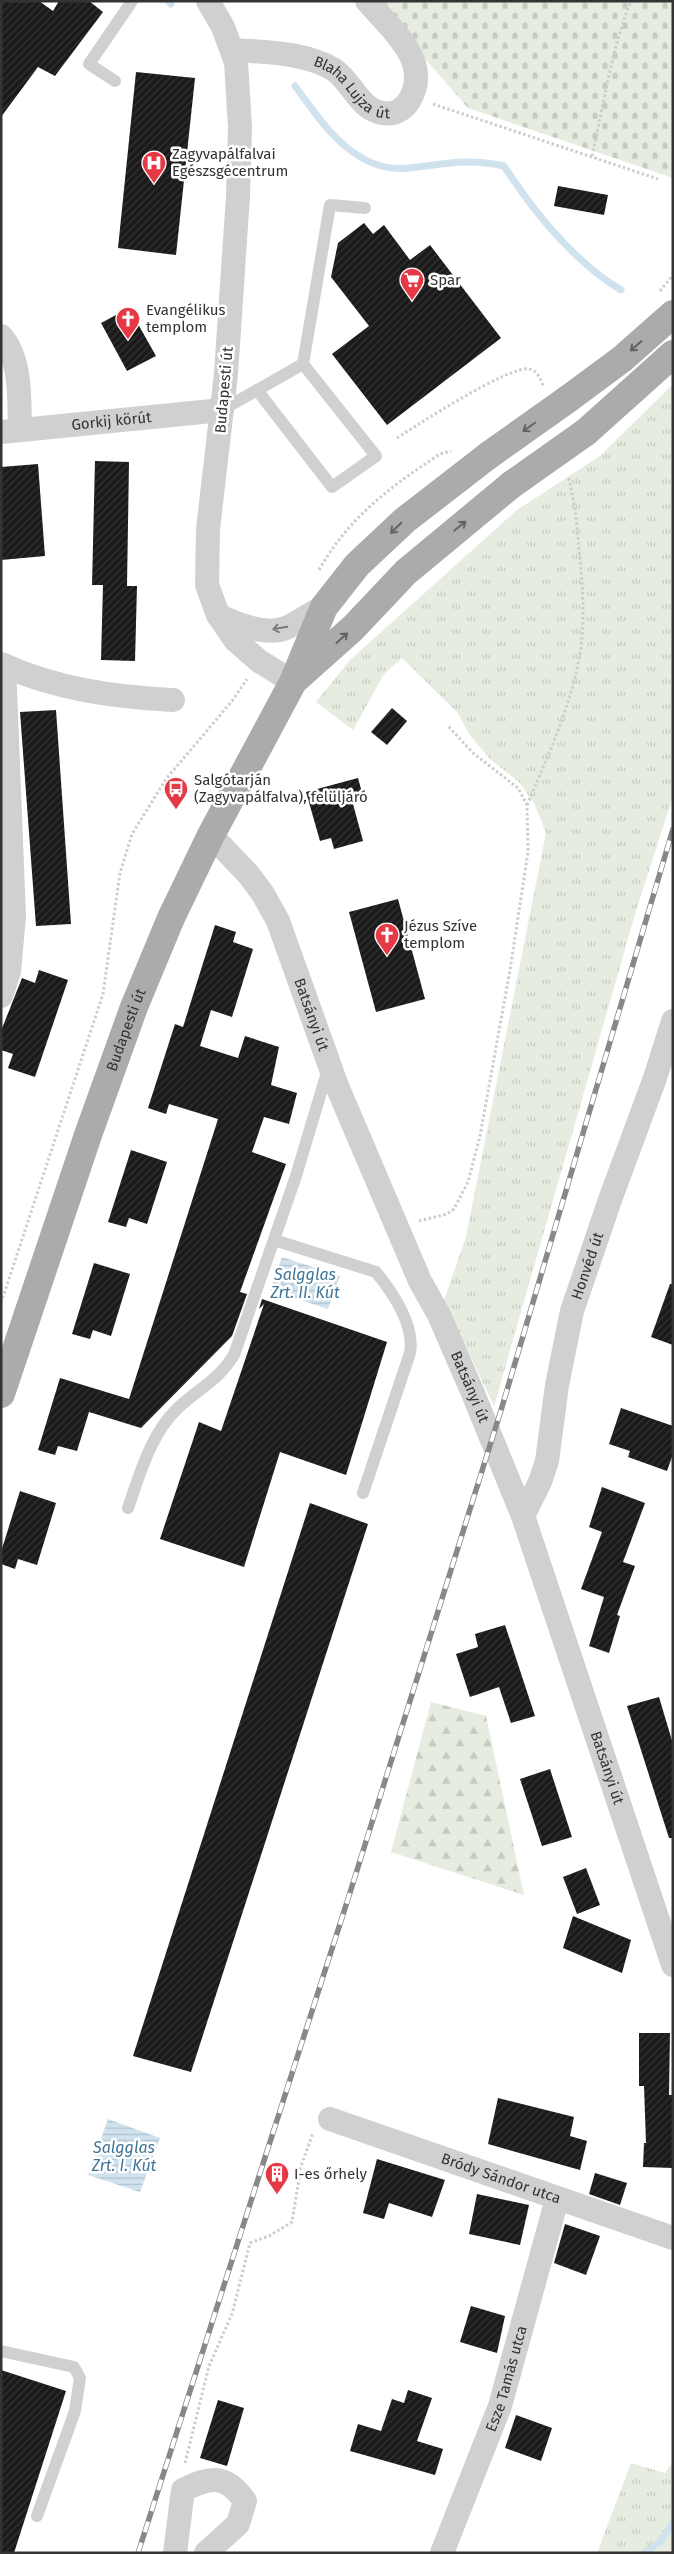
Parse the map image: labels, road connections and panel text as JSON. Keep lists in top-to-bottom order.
{
  "streets": {
    "main road": ["Budapesti út"],
    "street": [
      "Blaha Lujza út",
      "Gorkij körút",
      "Batsányi út",
      "Honvéd út",
      "Bródy Sándor utca",
      "Esze Tamás utca"
    ]
  },
  "crossings": [
    ["Blaha Lujza út", "Budapesti út"],
    ["Budapesti út", "Gorkij körút"],
    ["Budapesti út", "Batsányi út"],
    ["Batsányi út", "Honvéd út"],
    ["Bródy Sándor utca", "Esze Tamás utca"]
  ],
  "water": ["Salgglas Zrt. II. Kút", "Salgglas Zrt. I. Kút"],
  "places": {
    "hospital": ["Zagyvapálfalvai Egészsgécentrum"],
    "supermarket": ["Spar"],
    "church": ["Evangélikus templom", "Jézus Szíve templom"],
    "bus stop": ["Salgótarján (Zagyvapálfalva), felüljáró"],
    "building": ["I-es őrhely"]
  }
}
